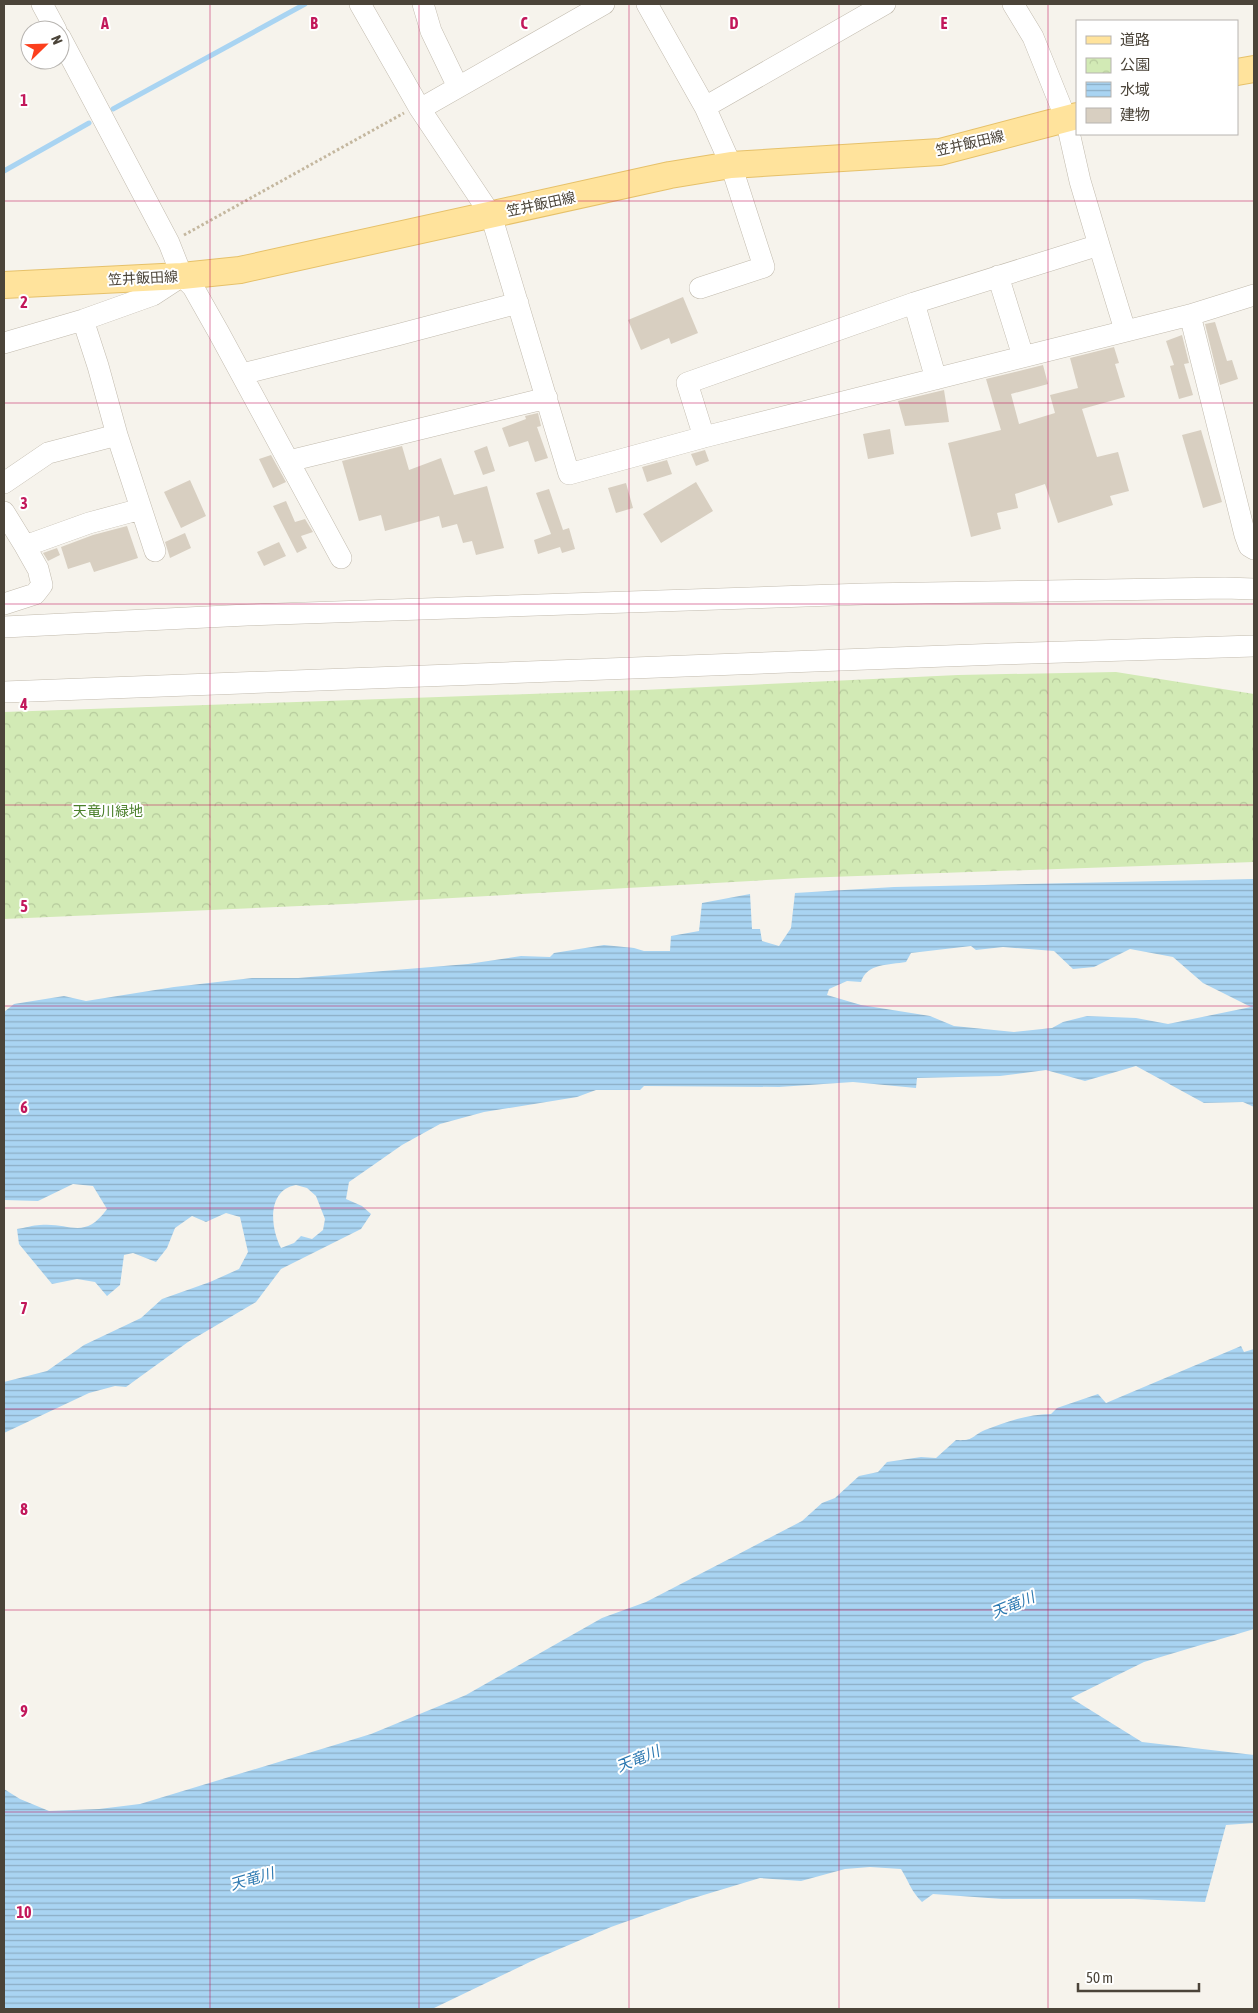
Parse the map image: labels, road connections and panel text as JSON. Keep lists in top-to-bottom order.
{
  "streets": {
    "main road": ["笠井飯田線"]
  },
  "water": ["天竜川"],
  "parks": ["天竜川緑地"],
  "legend": [
    "道路",
    "公園",
    "水域",
    "建物"
  ],
  "scale_bar": "50 m",
  "north": "top right",
  "grid": {
    "columns": [
      "A",
      "B",
      "C",
      "D",
      "E"
    ],
    "rows": [
      "1",
      "2",
      "3",
      "4",
      "5",
      "6",
      "7",
      "8",
      "9",
      "10"
    ]
  }
}
